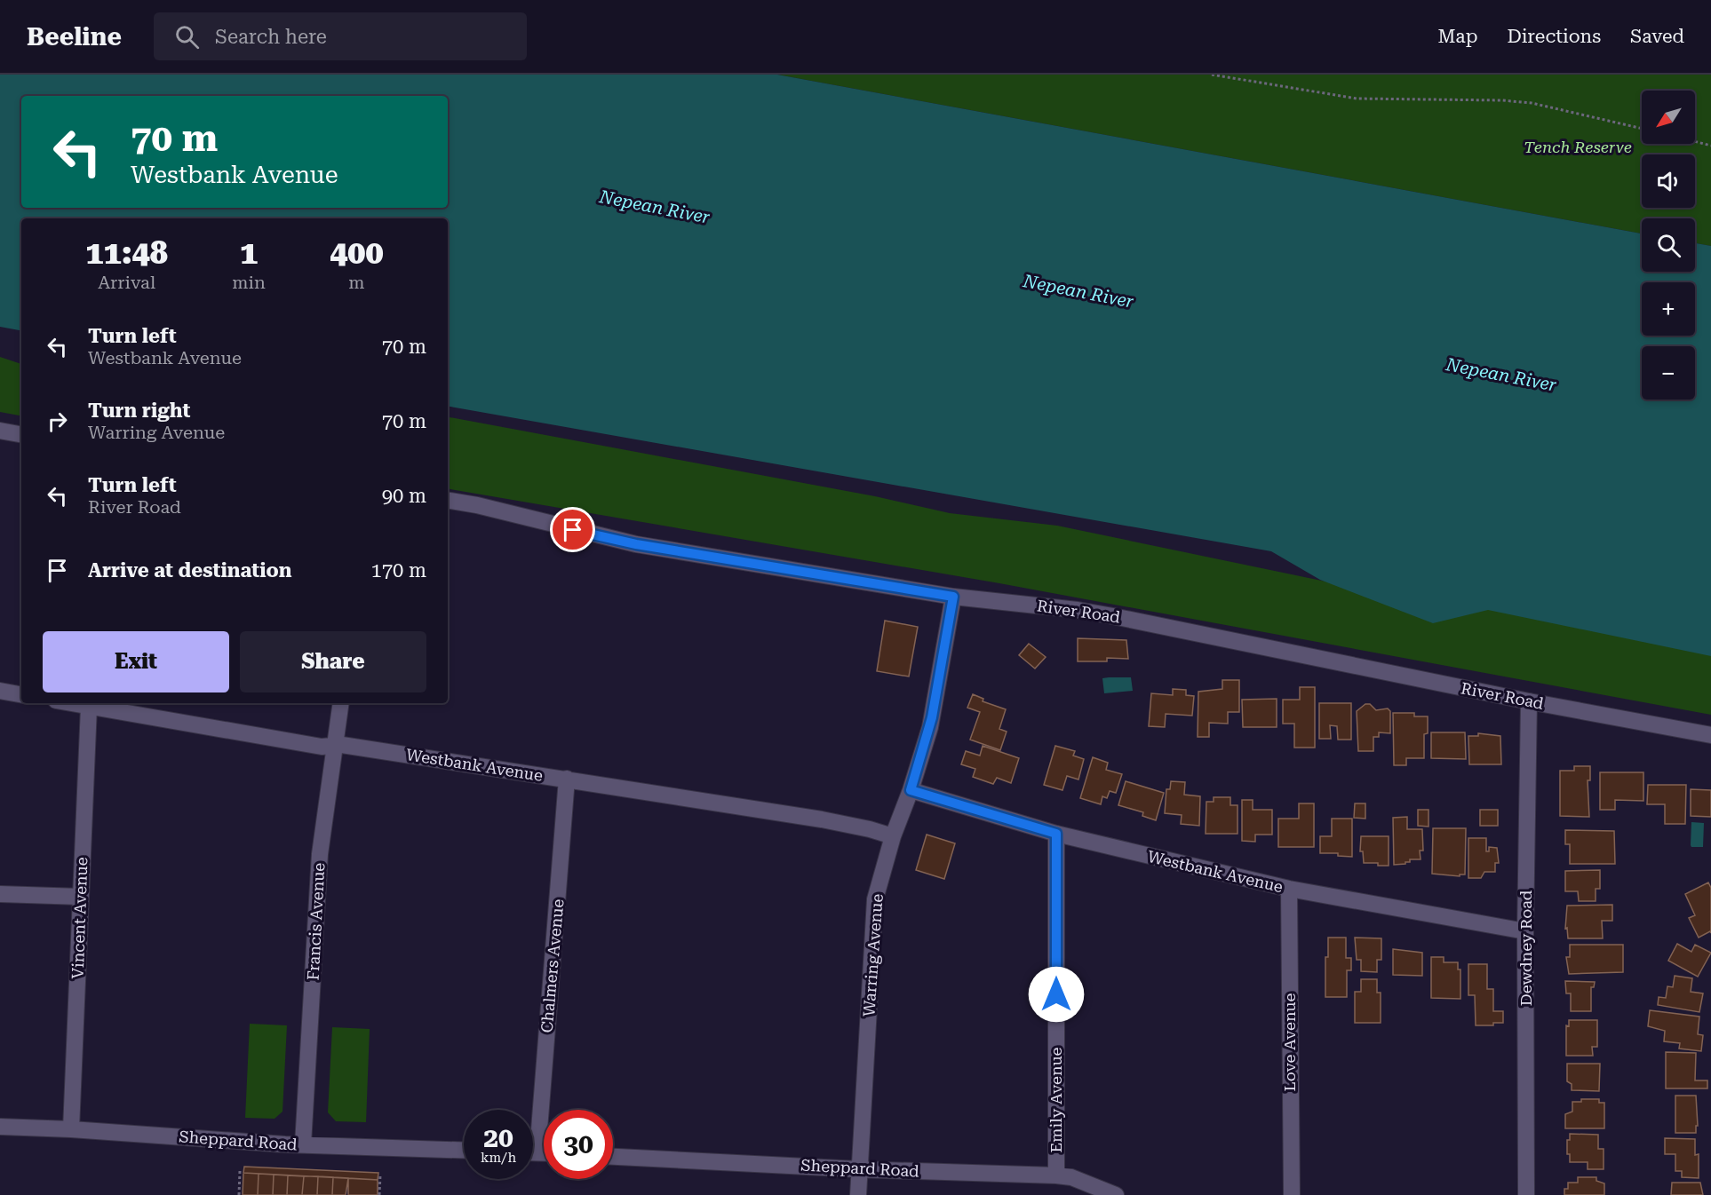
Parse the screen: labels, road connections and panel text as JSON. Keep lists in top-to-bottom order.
{
  "streets": {
    "street": [
      "River Road",
      "Westbank Avenue",
      "Vincent Avenue",
      "Francis Avenue",
      "Dewdney Road",
      "Warring Avenue",
      "Chalmers Avenue",
      "Love Avenue",
      "Emily Avenue",
      "Sheppard Road"
    ]
  },
  "crossings": [
    ["River Road", "Dewdney Road"],
    ["River Road", "Warring Avenue"],
    ["Westbank Avenue", "Vincent Avenue"],
    ["Westbank Avenue", "Francis Avenue"],
    ["Westbank Avenue", "Dewdney Road"],
    ["Westbank Avenue", "Warring Avenue"],
    ["Westbank Avenue", "Chalmers Avenue"],
    ["Westbank Avenue", "Love Avenue"],
    ["Westbank Avenue", "Emily Avenue"],
    ["Vincent Avenue", "Sheppard Road"],
    ["Francis Avenue", "Sheppard Road"],
    ["Warring Avenue", "Sheppard Road"],
    ["Emily Avenue", "Sheppard Road"]
  ],
  "water": ["Nepean River"],
  "parks": ["Tench Reserve"],
  "north": "bottom left",
  "page": {
    "header": "Beeline",
    "search": "Search here",
    "nav": ["Map", "Directions", "Saved"],
    "map_buttons": ["+", "−"],
    "turn": ["70 m", "Westbank Avenue"],
    "eta": [
      "11:48",
      "Arrival",
      "1",
      "min",
      "400",
      "m"
    ],
    "list": [
      {
        "name": "Turn left",
        "note": "Westbank Avenue",
        "value": "70 m"
      },
      {
        "name": "Turn right",
        "note": "Warring Avenue",
        "value": "70 m"
      },
      {
        "name": "Turn left",
        "note": "River Road",
        "value": "90 m"
      },
      {
        "name": "Arrive at destination",
        "value": "170 m"
      }
    ],
    "buttons": ["Exit", "Share"],
    "speed": "20 km/h",
    "limit": "30"
  }
}
